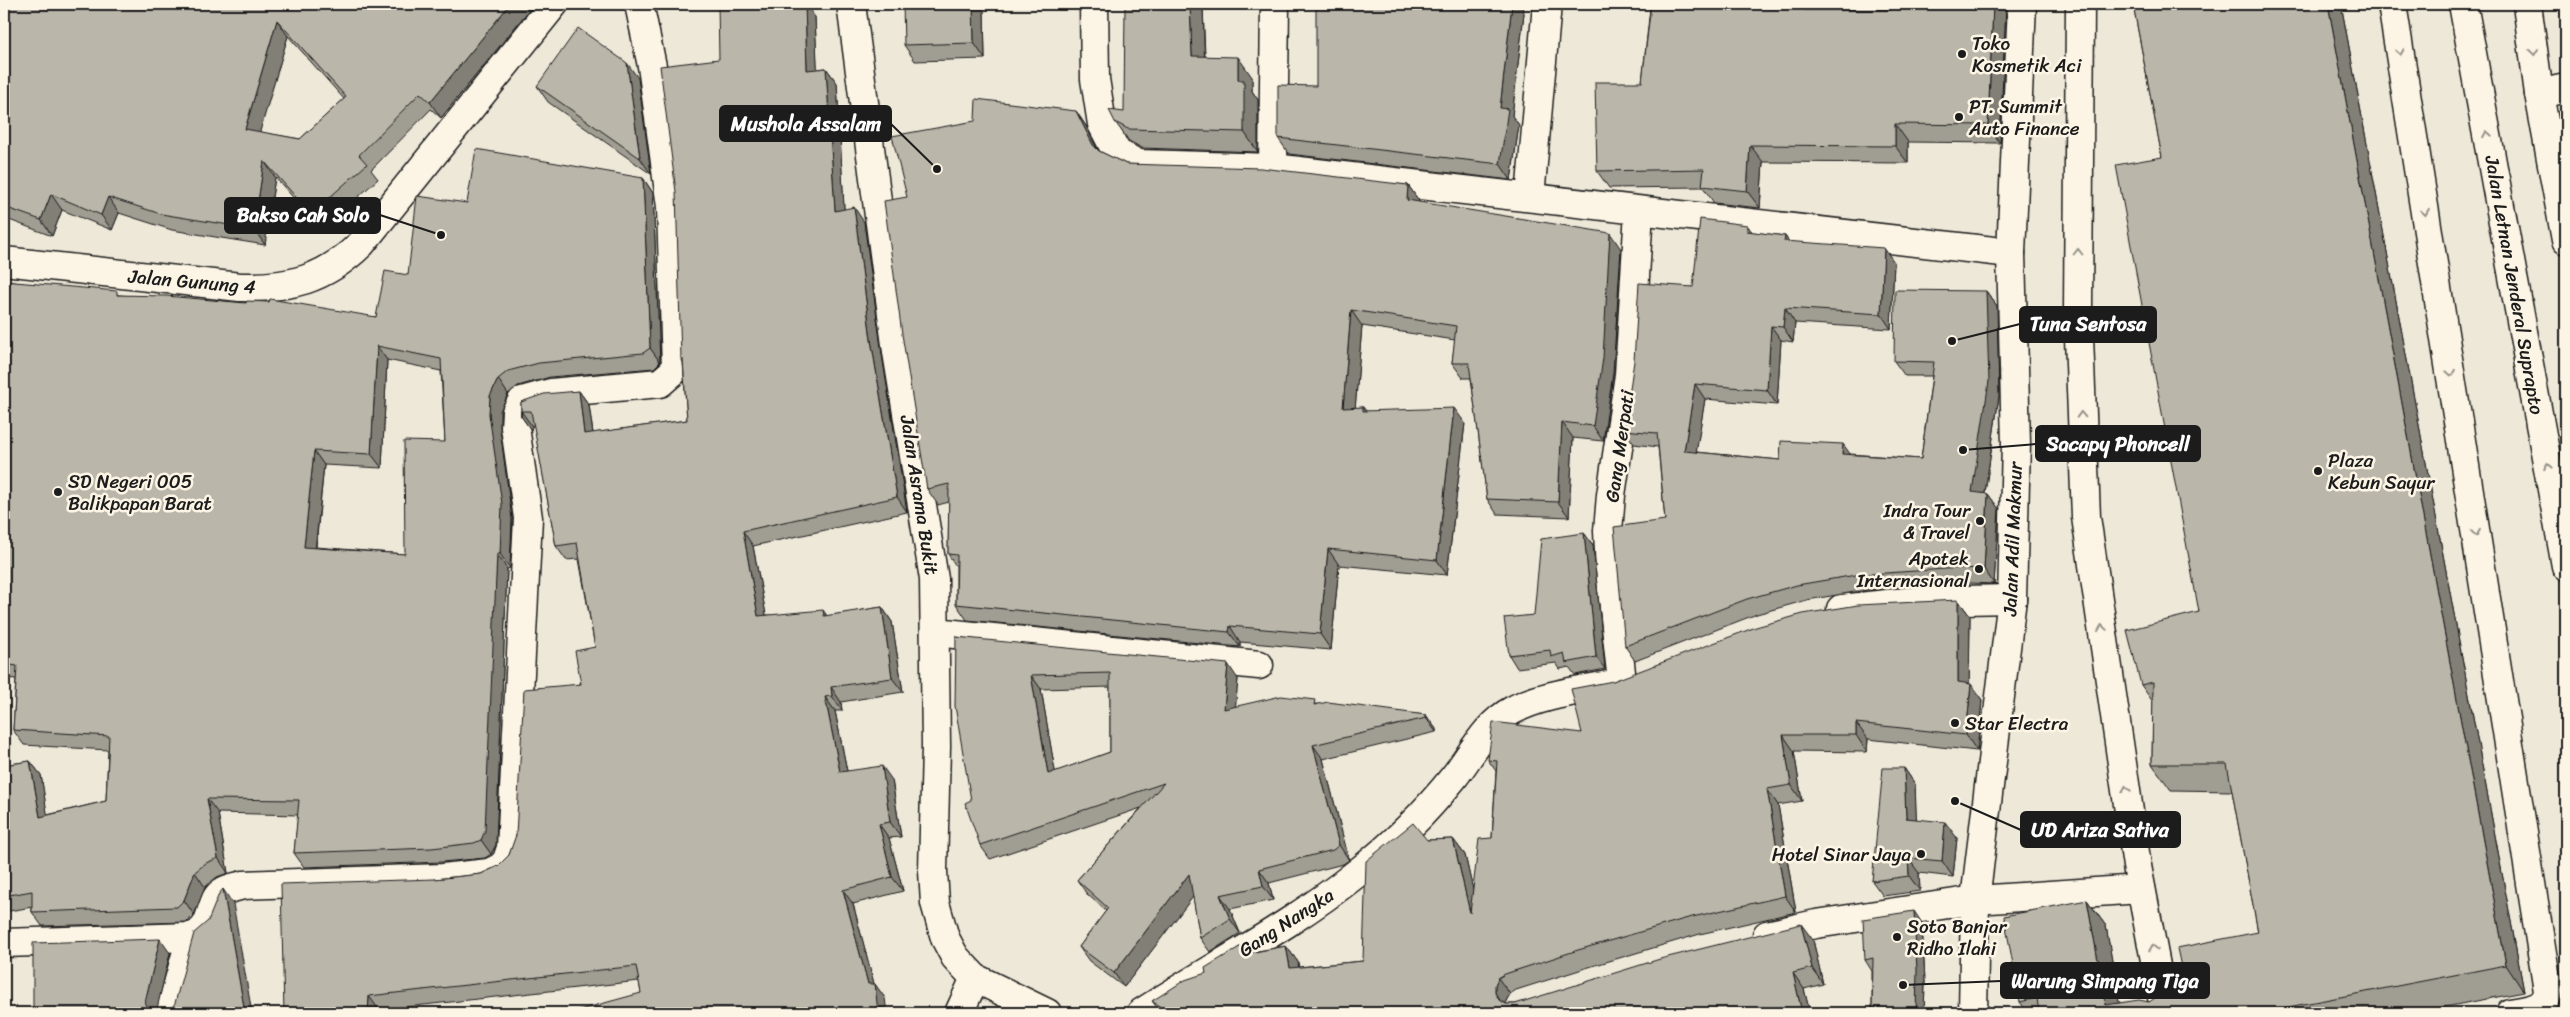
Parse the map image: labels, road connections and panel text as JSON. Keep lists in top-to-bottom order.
{
  "streets": {
    "street": [
      "Jalan Gunung 4",
      "Jalan Letnan Jenderal Suprapto",
      "Gang Merpati",
      "Jalan Asrama Bukit",
      "Jalan Adil Makmur",
      "Gang Nangka"
    ]
  },
  "crossings": [
    ["Gang Merpati", "Gang Nangka"]
  ],
  "places": [
    "Toko Kosmetik Aci",
    "PT. Summit Auto Finance",
    "Mushola Assalam",
    "Bakso Cah Solo",
    "Tuna Sentosa",
    "Sacapy Phoncell",
    "Plaza Kebun Sayur",
    "SD Negeri 005 Balikpapan Barat",
    "Indra Tour & Travel",
    "Apotek Internasional",
    "Star Electra",
    "UD Ariza Sativa",
    "Hotel Sinar Jaya",
    "Soto Banjar Ridho Ilahi",
    "Warung Simpang Tiga"
  ]
}
